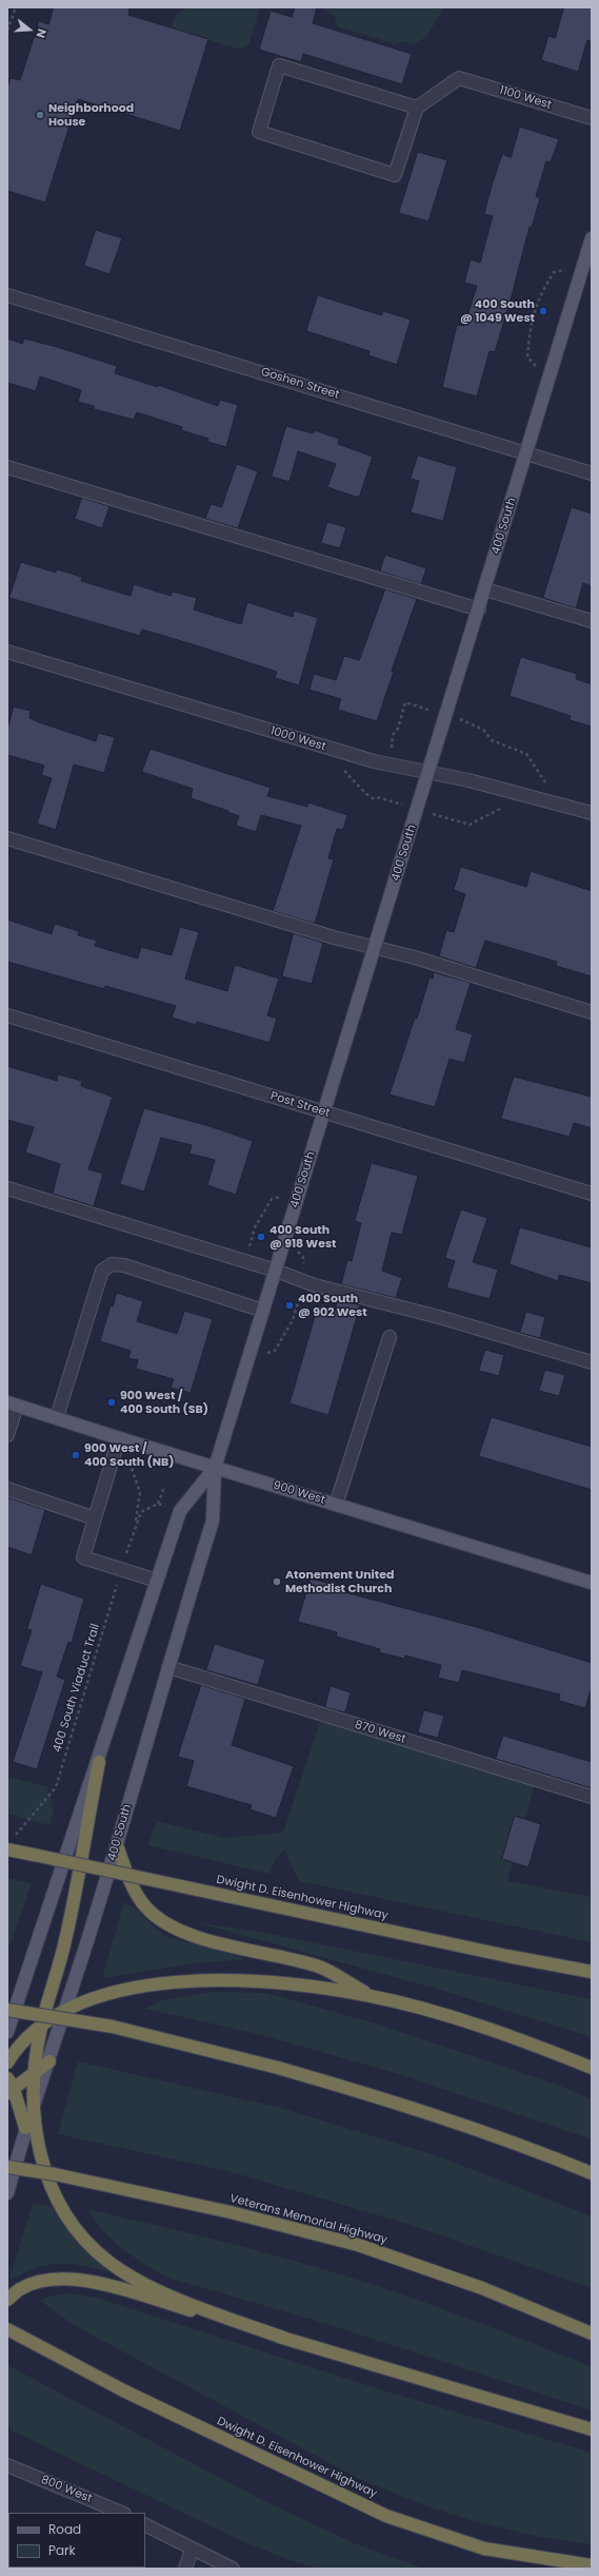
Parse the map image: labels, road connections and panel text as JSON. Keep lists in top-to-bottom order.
{
  "streets": {
    "highway": ["Dwight D. Eisenhower Highway", "Veterans Memorial Highway"],
    "main road": ["400 South", "900 West"],
    "street": [
      "1100 West",
      "Goshen Street",
      "1000 West",
      "Post Street",
      "870 West",
      "800 West"
    ],
    "path": ["400 South Viaduct Trail"]
  },
  "crossings": [
    ["Goshen Street", "400 South"],
    ["400 South", "1000 West"],
    ["400 South", "Post Street"],
    ["400 South", "900 West"],
    ["400 South", "870 West"],
    ["900 West", "400 South Viaduct Trail"],
    ["400 South Viaduct Trail", "Dwight D. Eisenhower Highway"]
  ],
  "places": [
    "Neighborhood House",
    "400 South @ 1049 West",
    "400 South @ 918 West",
    "400 South @ 902 West",
    "900 West / 400 South (SB)",
    "900 West / 400 South (NB)",
    "Atonement United Methodist Church"
  ],
  "legend": ["Road", "Park"],
  "north": "right"
}
